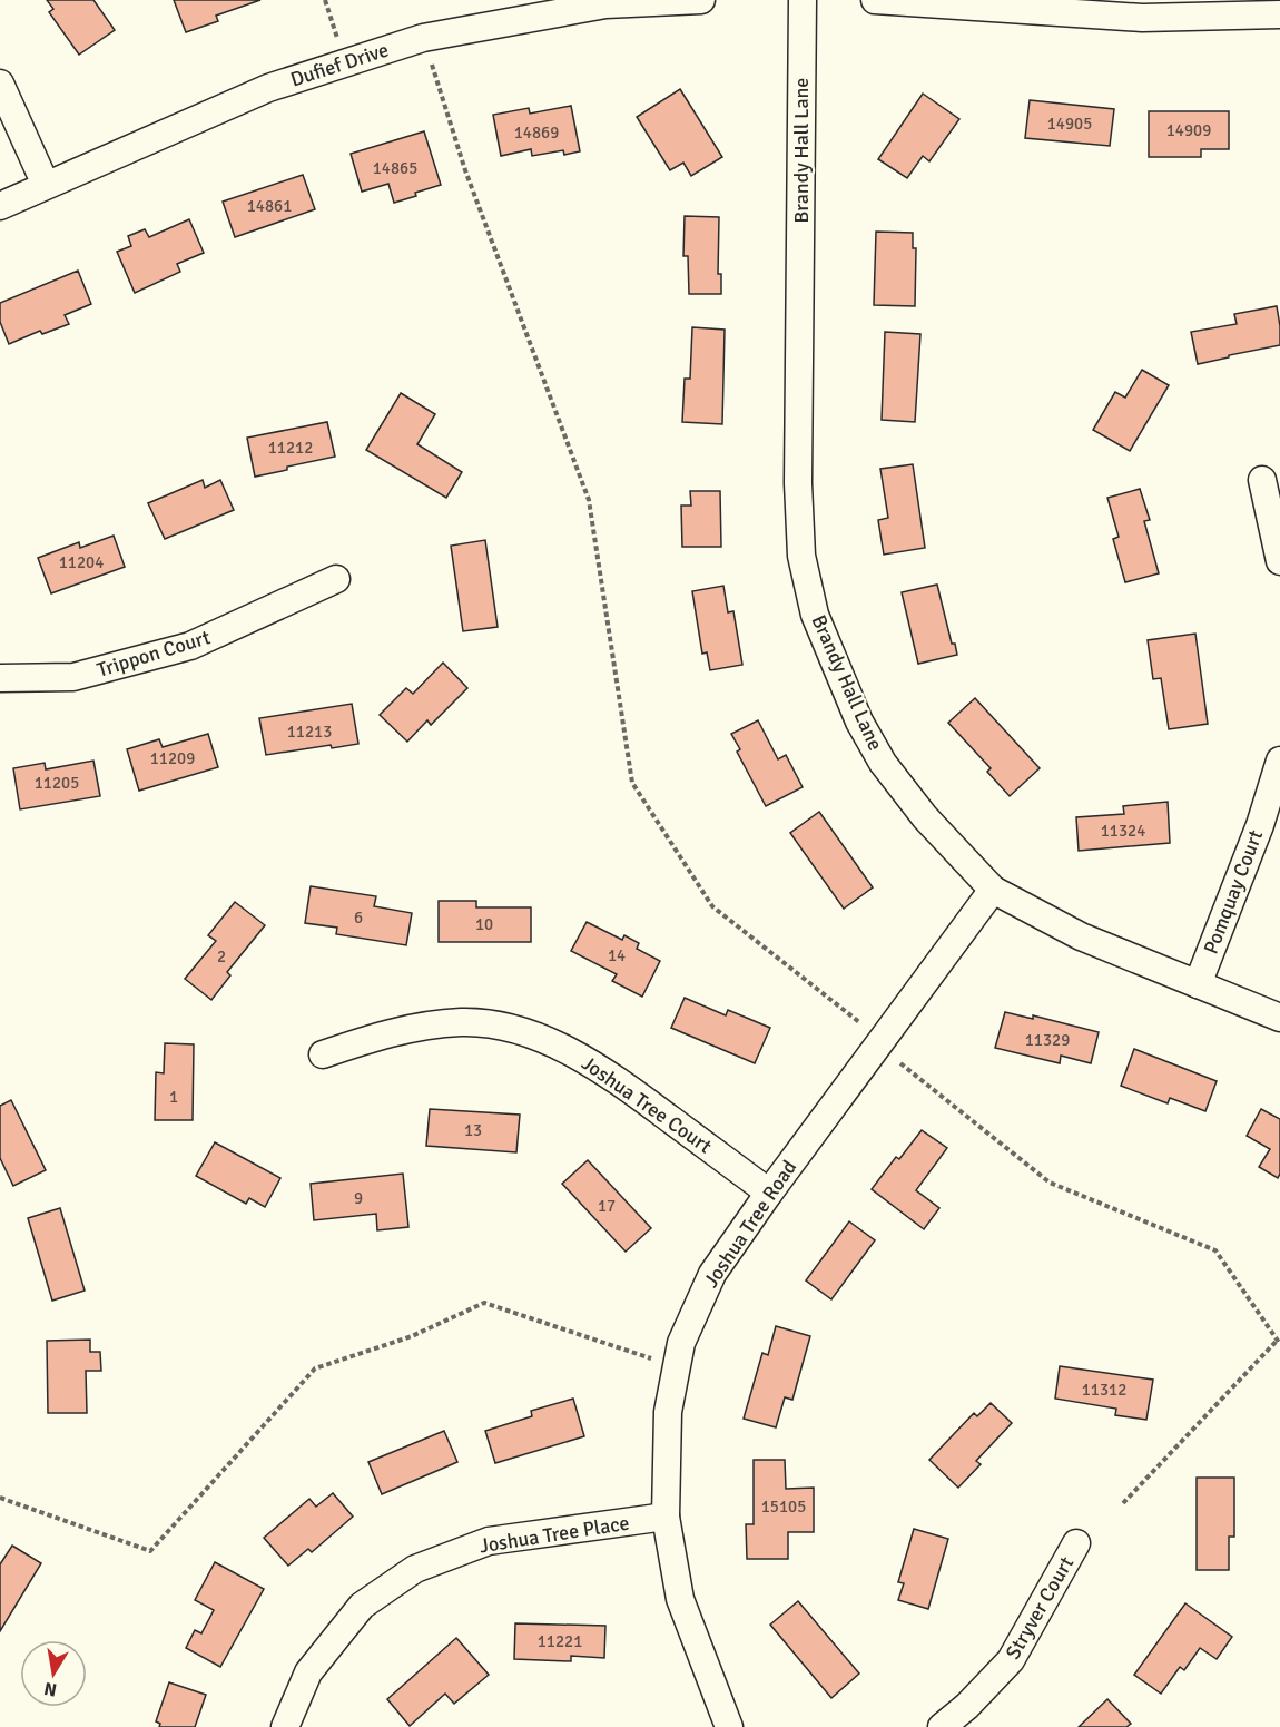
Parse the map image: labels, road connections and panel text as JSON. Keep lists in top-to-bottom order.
{
  "streets": {
    "street": [
      "Dufief Drive",
      "Brandy Hall Lane",
      "Trippon Court",
      "Pomquay Court",
      "Joshua Tree Court",
      "Joshua Tree Road",
      "Joshua Tree Place",
      "Stryver Court"
    ]
  },
  "crossings": [
    ["Brandy Hall Lane", "Pomquay Court"],
    ["Brandy Hall Lane", "Joshua Tree Road"],
    ["Joshua Tree Court", "Joshua Tree Road"],
    ["Joshua Tree Road", "Joshua Tree Place"]
  ],
  "house_numbers": [
    "14905",
    "14909",
    "14869",
    "14865",
    "14861",
    "11212",
    "11204",
    "11213",
    "11209",
    "11205",
    "11324",
    "6",
    "10",
    "14",
    "2",
    "11329",
    "1",
    "13",
    "9",
    "17",
    "11312",
    "15105",
    "11221"
  ],
  "north": "bottom"
}
